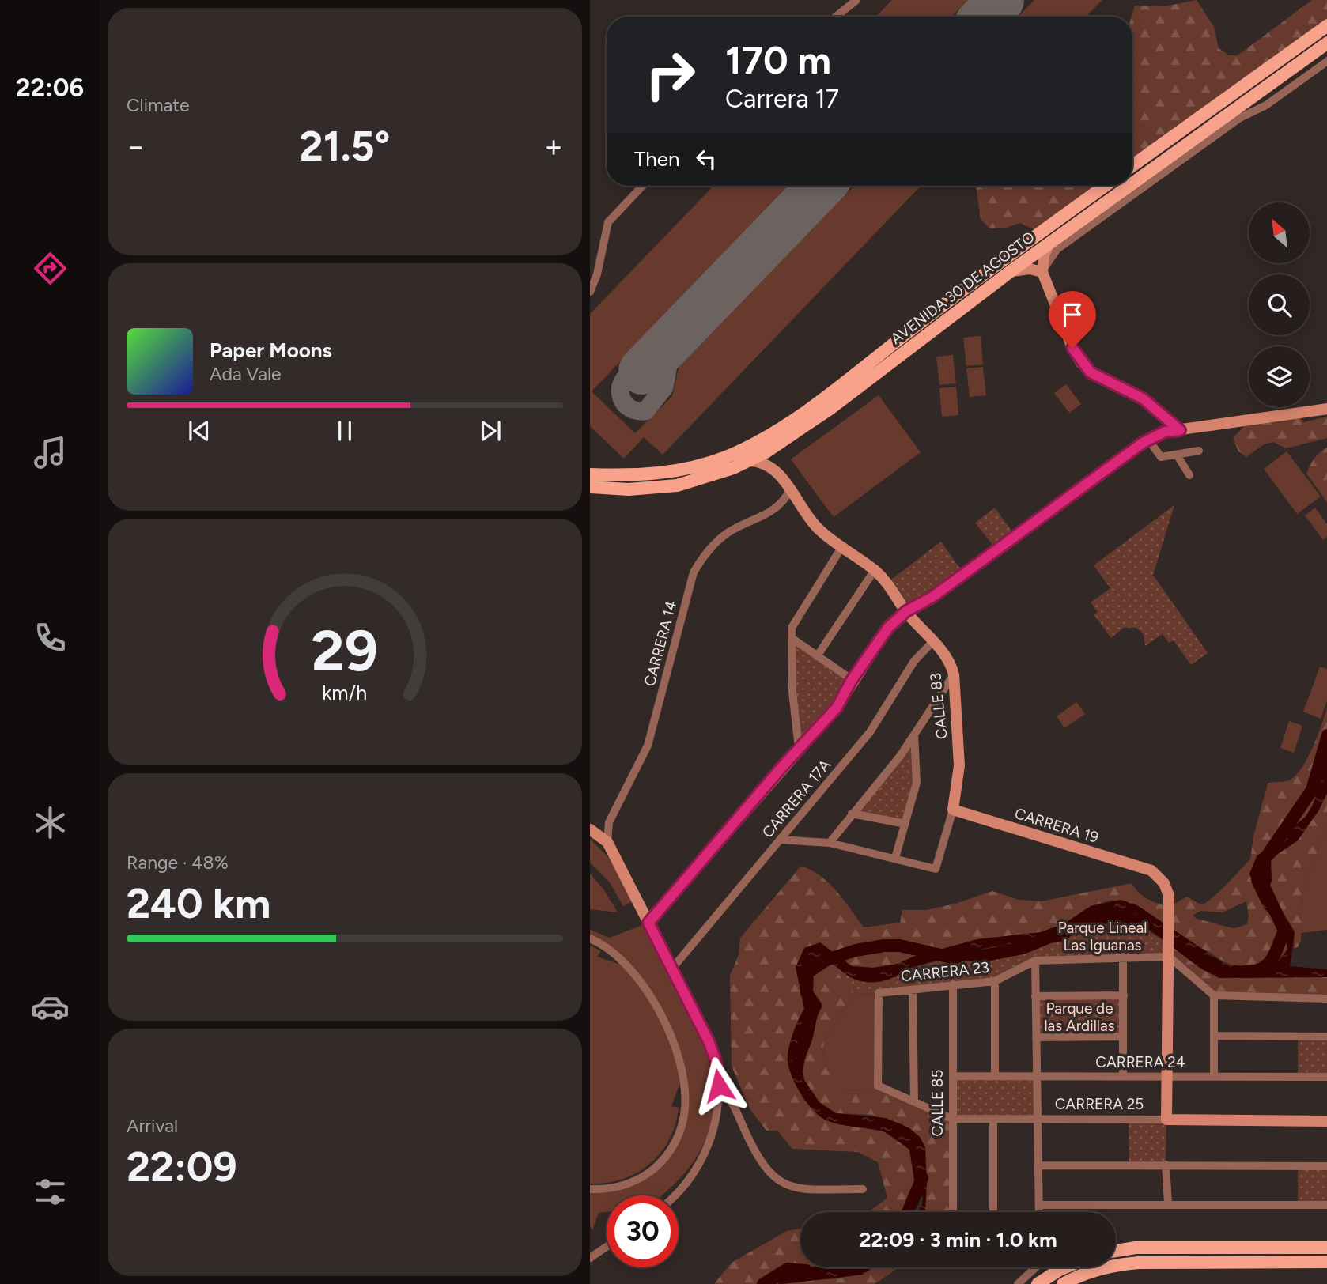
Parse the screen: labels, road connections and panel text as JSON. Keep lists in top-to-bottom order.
{
  "streets": {
    "main road": ["AVENIDA 30 DE AGOSTO"],
    "street": [
      "CARRERA 14",
      "CALLE 83",
      "CARRERA 17A",
      "CARRERA 19",
      "CARRERA 23",
      "CARRERA 24",
      "CALLE 85",
      "CARRERA 25"
    ]
  },
  "crossings": [
    ["CARRERA 14", "CALLE 83"],
    ["CALLE 83", "CARRERA 17A"],
    ["CALLE 83", "CARRERA 19"],
    ["CARRERA 19", "CARRERA 23"],
    ["CARRERA 23", "CALLE 85"],
    ["CARRERA 23", "CARRERA 25"],
    ["CARRERA 24", "CALLE 85"],
    ["CALLE 85", "CARRERA 25"]
  ],
  "parks": ["Parque Lineal Las Iguanas", "Parque de las Ardillas"],
  "north": "top left",
  "page": {
    "tabs": "22:06",
    "tile": [
      "Climate",
      ["Range · 48%", "240 km"],
      ["Arrival", "22:09"]
    ],
    "turn": ["170 m", "Carrera 17"],
    "heat": ["−", "21.5°", "+"],
    "then": "Then",
    "song": ["Paper Moons", "Ada Vale"],
    "limit": "30",
    "trip": "22:09 · 3 min · 1.0 km",
    "gauge": ["29", "km/h"]
  }
}
